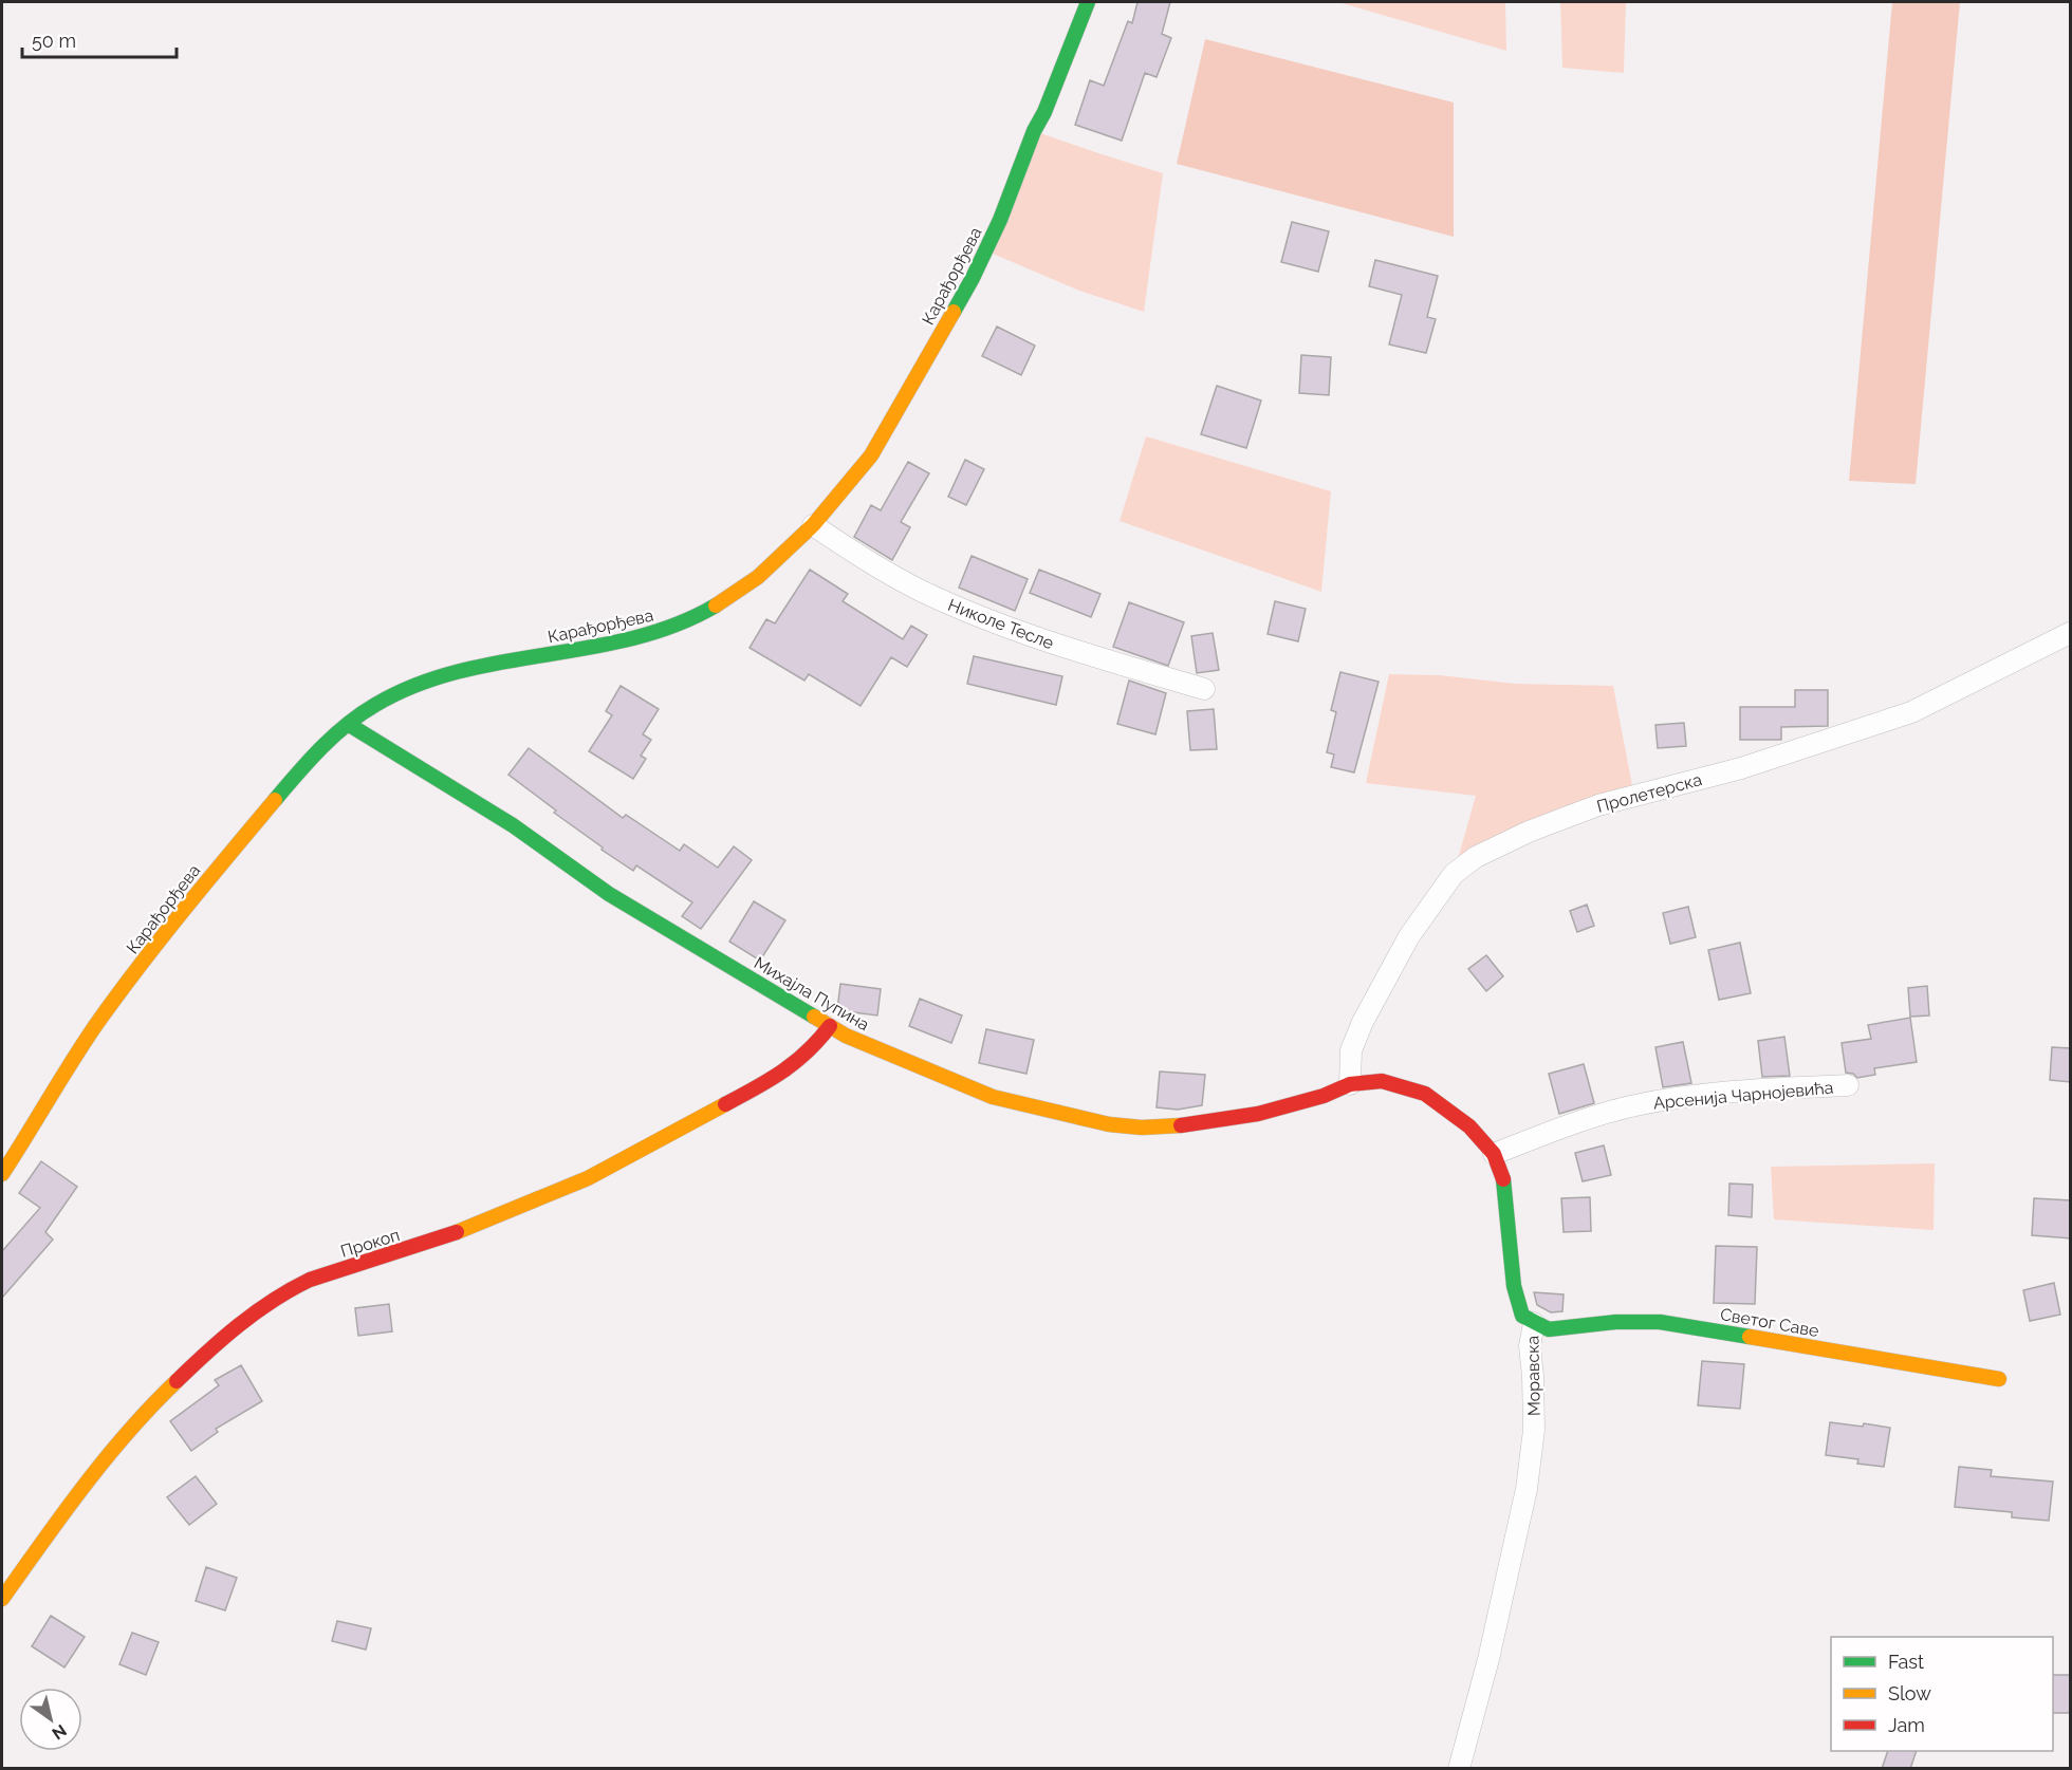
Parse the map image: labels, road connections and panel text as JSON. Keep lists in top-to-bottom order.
{
  "streets": {
    "street": [
      "Карађорђева",
      "Николе Тесле",
      "Пролетерска",
      "Михајла Пупина",
      "Арсенија Чарнојевића",
      "Прокоп",
      "Светог Саве",
      "Моравска"
    ]
  },
  "crossings": [
    ["Карађорђева", "Николе Тесле"],
    ["Карађорђева", "Михајла Пупина"],
    ["Пролетерска", "Михајла Пупина"],
    ["Пролетерска", "Моравска"],
    ["Михајла Пупина", "Прокоп"],
    ["Михајла Пупина", "Моравска"],
    ["Арсенија Чарнојевића", "Моравска"],
    ["Светог Саве", "Моравска"]
  ],
  "legend": ["Fast", "Slow", "Jam"],
  "scale_bar": "50 m",
  "north": "bottom right"
}
